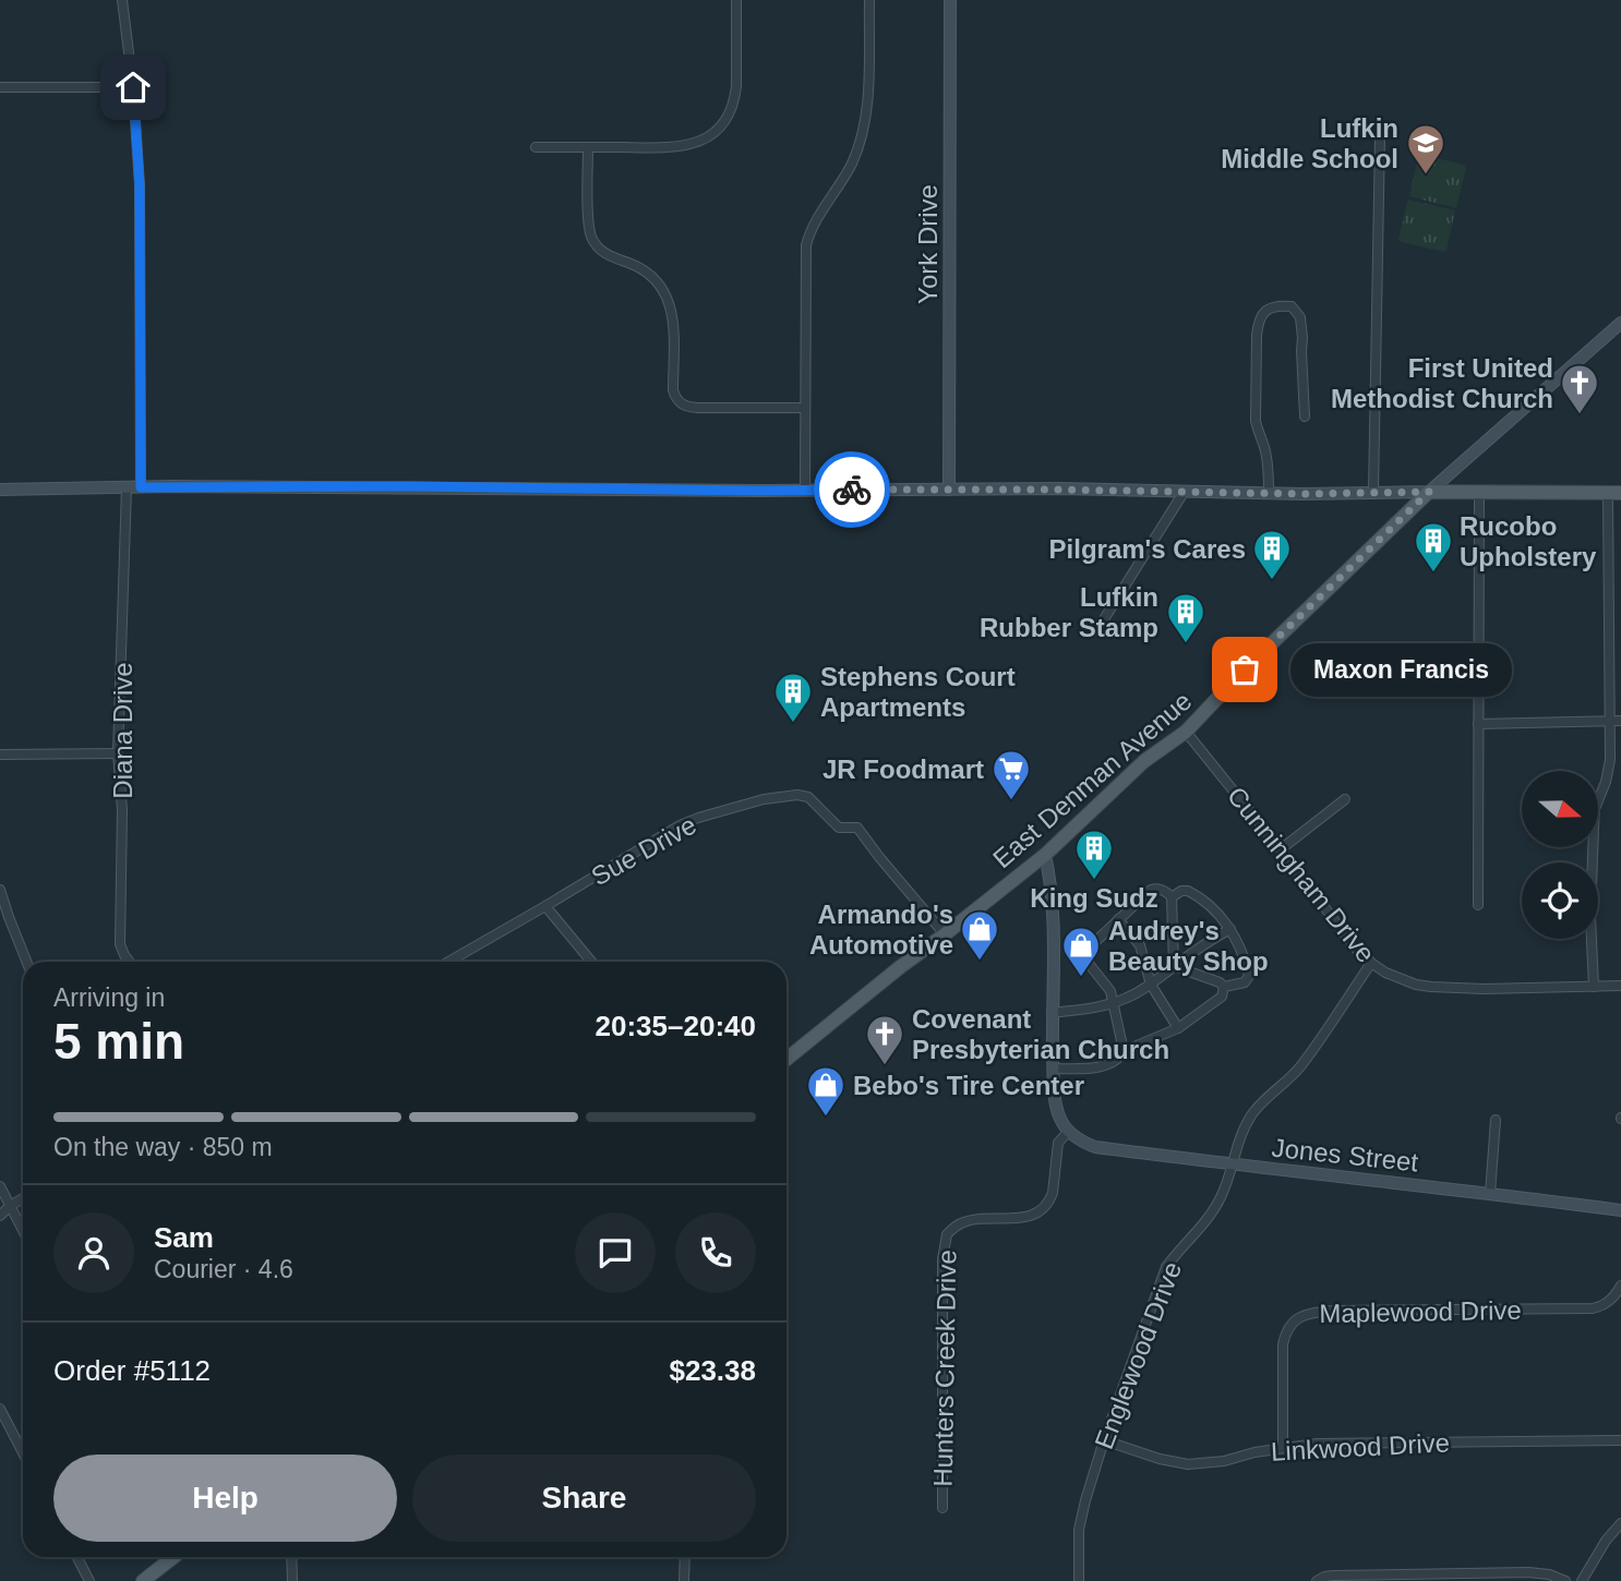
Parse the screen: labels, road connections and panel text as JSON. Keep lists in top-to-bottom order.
{
  "streets": {
    "main road": ["York Drive", "East Denman Avenue", "Jones Street"],
    "street": [
      "Diana Drive",
      "Sue Drive",
      "Cunningham Drive",
      "Maplewood Drive",
      "Englewood Drive",
      "Hunters Creek Drive",
      "Linkwood Drive"
    ]
  },
  "crossings": [
    ["East Denman Avenue", "Sue Drive"],
    ["East Denman Avenue", "Cunningham Drive"],
    ["Cunningham Drive", "Englewood Drive"],
    ["Jones Street", "Englewood Drive"],
    ["Jones Street", "Hunters Creek Drive"],
    ["Maplewood Drive", "Linkwood Drive"],
    ["Englewood Drive", "Linkwood Drive"]
  ],
  "places": {
    "school or university": ["Lufkin Middle School"],
    "church": ["First United Methodist Church", "Covenant Presbyterian Church"],
    "building": [
      "Rucobo Upholstery",
      "Pilgram's Cares",
      "Lufkin Rubber Stamp",
      "Stephens Court Apartments",
      "King Sudz"
    ],
    "other": ["Maxon Francis"],
    "supermarket": ["JR Foodmart"],
    "shop": ["Armando's Automotive", "Audrey's Beauty Shop", "Bebo's Tire Center"]
  },
  "north": "right",
  "page": {
    "bubble": "Maxon Francis",
    "heading": ["5 min", "Arriving in", "20:35–20:40"],
    "panel": [
      "Sam",
      "Courier · 4.6",
      "Order #5112",
      "$23.38"
    ],
    "bar": "On the way · 850 m",
    "buttons": ["Help", "Share"]
  }
}
